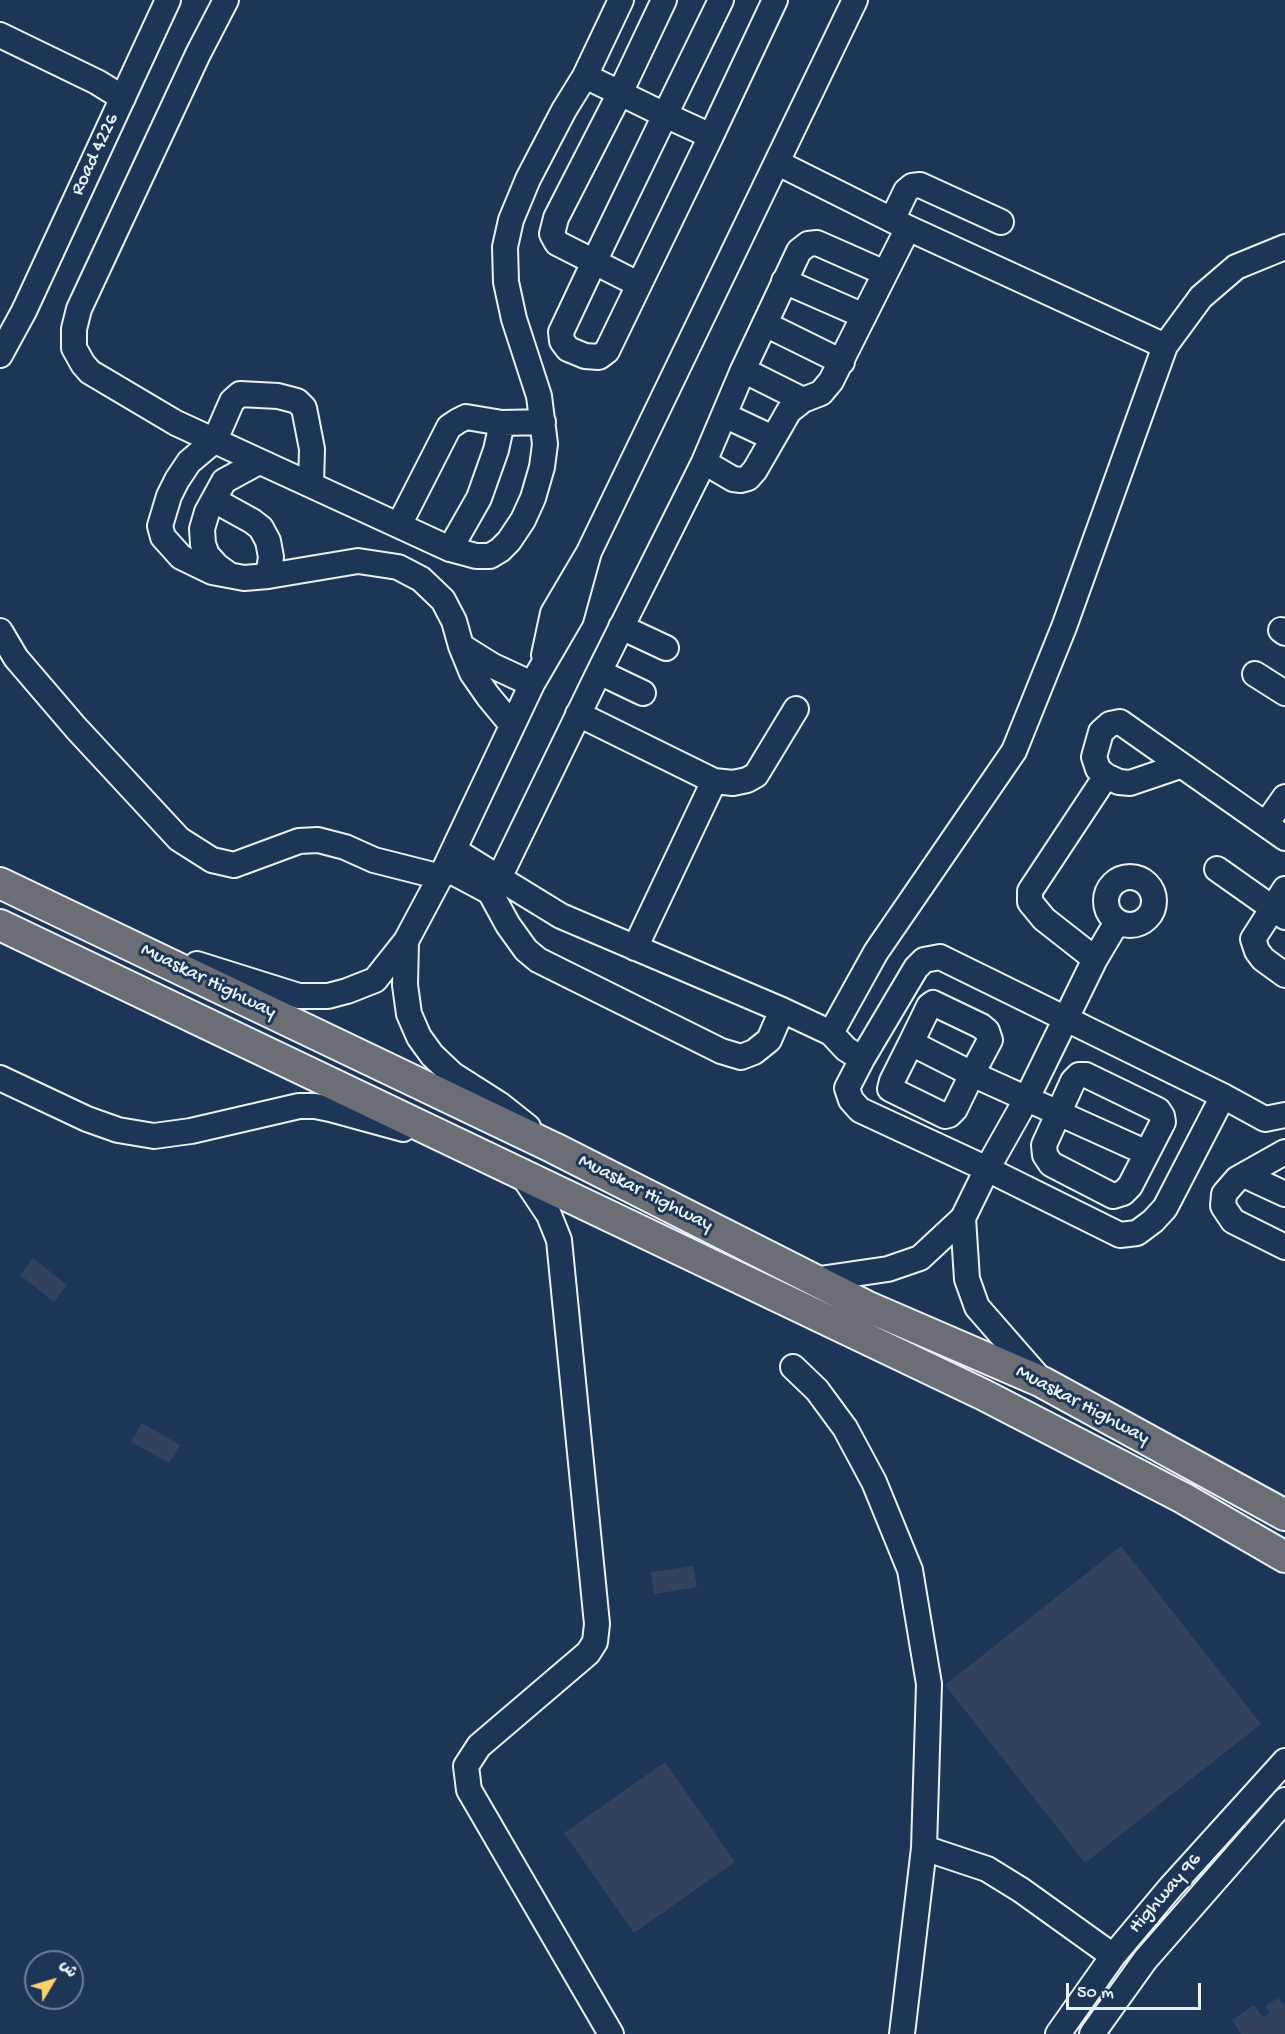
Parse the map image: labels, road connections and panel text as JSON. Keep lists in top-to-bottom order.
{
  "streets": {
    "main road": ["Muaskar Highway"],
    "street": ["Road 4226", "Highway 96"]
  },
  "scale_bar": "50 m",
  "north": "top right"
}
